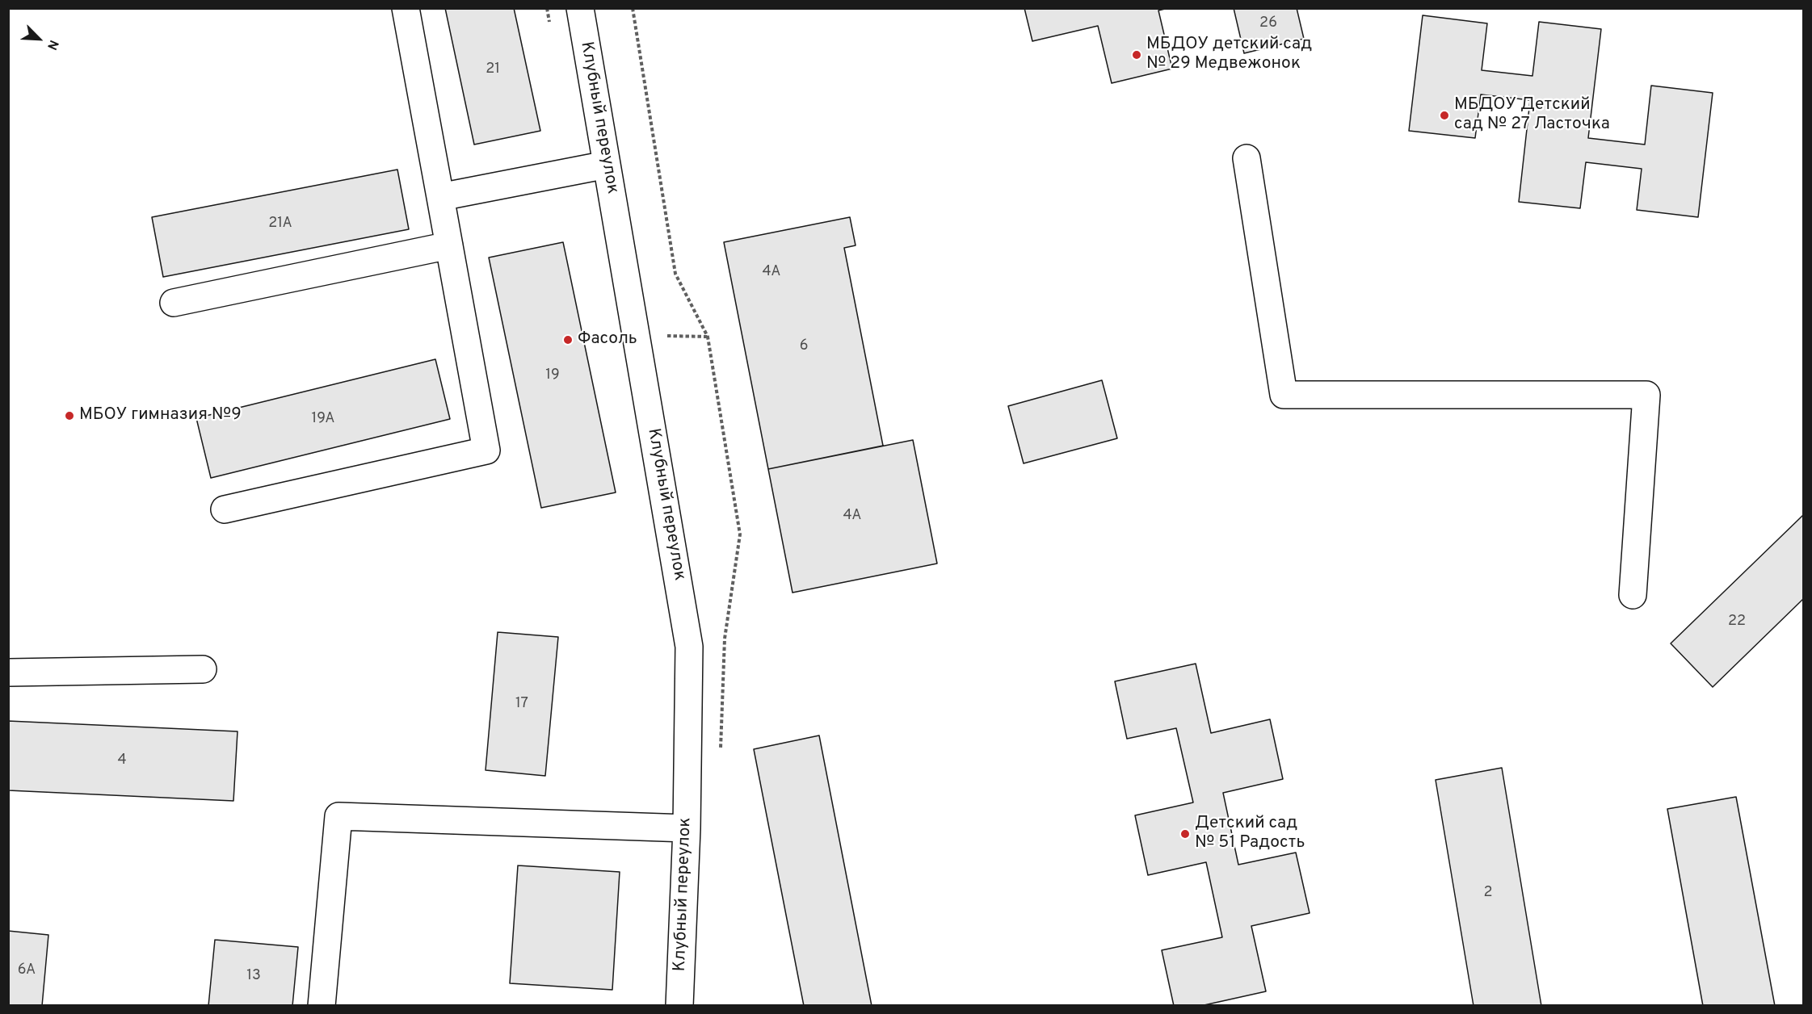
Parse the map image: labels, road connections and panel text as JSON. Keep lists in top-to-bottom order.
{
  "streets": {
    "street": ["Клубный переулок"]
  },
  "places": [
    "МБДОУ детский сад № 29 Медвежонок",
    "МБДОУ Детский сад № 27 Ласточка",
    "Фасоль",
    "МБОУ гимназия №9",
    "Детский сад № 51 Радость"
  ],
  "house_numbers": [
    "26",
    "21",
    "21А",
    "4А",
    "6",
    "19",
    "19А",
    "4А",
    "22",
    "17",
    "4",
    "2",
    "6А",
    "13"
  ],
  "north": "bottom right"
}
